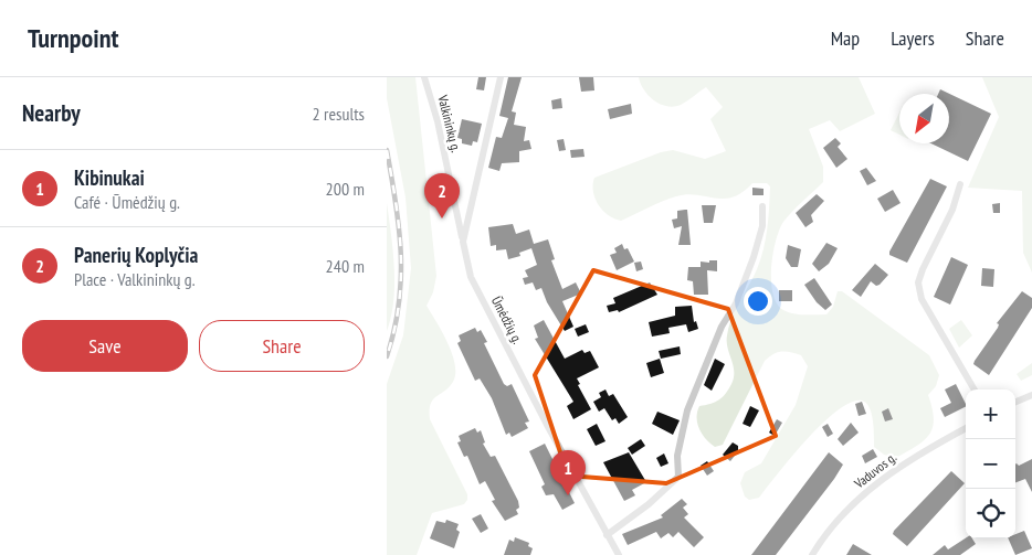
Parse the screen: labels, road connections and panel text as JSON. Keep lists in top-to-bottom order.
{
  "streets": {
    "street": ["Valkininkų g.", "Ūmėdžių g.", "Vaduvos g."]
  },
  "crossings": [
    ["Valkininkų g.", "Ūmėdžių g."]
  ],
  "north": "bottom left",
  "page": {
    "header": "Turnpoint",
    "nav": ["Map", "Layers", "Share"],
    "heading": ["Nearby", "2 results"],
    "list": [
      {
        "mark": "1",
        "name": "Kibinukai",
        "note": "Café · Ūmėdžių g.",
        "value": "200 m"
      },
      {
        "mark": "2",
        "name": "Panerių Koplyčia",
        "note": "Place · Valkininkų g.",
        "value": "240 m"
      }
    ],
    "pins": ["2", "1"],
    "buttons": ["Save", "Share"],
    "map_buttons": ["+", "−"]
  }
}
